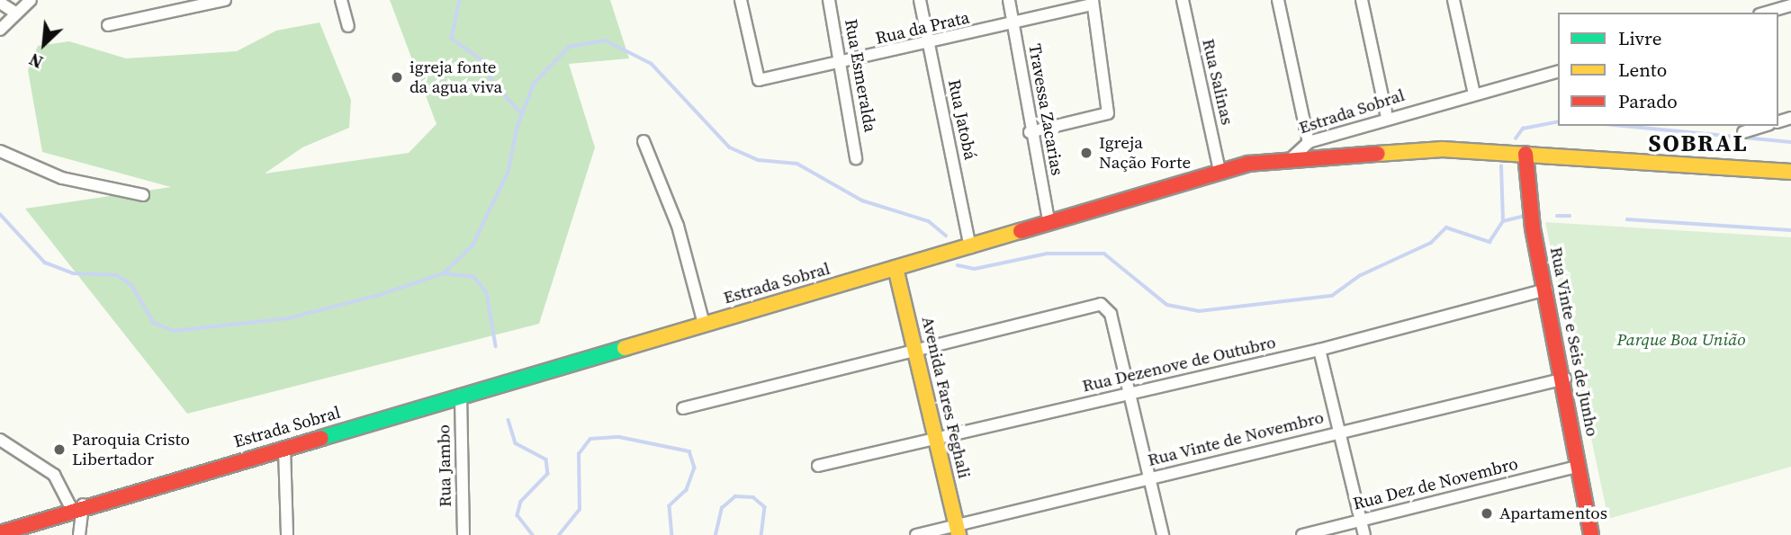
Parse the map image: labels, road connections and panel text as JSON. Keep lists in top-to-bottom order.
{
  "streets": {
    "street": [
      "Rua da Prata",
      "Rua Esmeralda",
      "Rua Salinas",
      "Travessa Zacarias",
      "Estrada Sobral",
      "Rua Jatobá",
      "Rua Vinte e Seis de Junho",
      "Rua Dezenove de Outubro",
      "Avenida Fares Feghali",
      "Rua Vinte de Novembro",
      "Rua Jambo",
      "Rua Dez de Novembro"
    ]
  },
  "crossings": [
    ["Rua da Prata", "Rua Esmeralda"],
    ["Rua da Prata", "Travessa Zacarias"],
    ["Rua da Prata", "Rua Jatobá"],
    ["Rua Salinas", "Estrada Sobral"],
    ["Travessa Zacarias", "Estrada Sobral"],
    ["Estrada Sobral", "Rua Jatobá"],
    ["Estrada Sobral", "Avenida Fares Feghali"],
    ["Estrada Sobral", "Rua Jambo"],
    ["Rua Vinte e Seis de Junho", "Rua Dezenove de Outubro"],
    ["Rua Vinte e Seis de Junho", "Rua Vinte de Novembro"],
    ["Rua Vinte e Seis de Junho", "Rua Dez de Novembro"],
    ["Rua Dezenove de Outubro", "Avenida Fares Feghali"],
    ["Avenida Fares Feghali", "Rua Vinte de Novembro"]
  ],
  "districts": ["SOBRAL"],
  "parks": ["Parque Boa União"],
  "places": [
    "igreja fonte da agua viva",
    "Igreja Nação Forte",
    "Paroquia Cristo Libertador",
    "Apartamentos"
  ],
  "legend": ["Livre", "Lento", "Parado"],
  "north": "bottom left"
}
